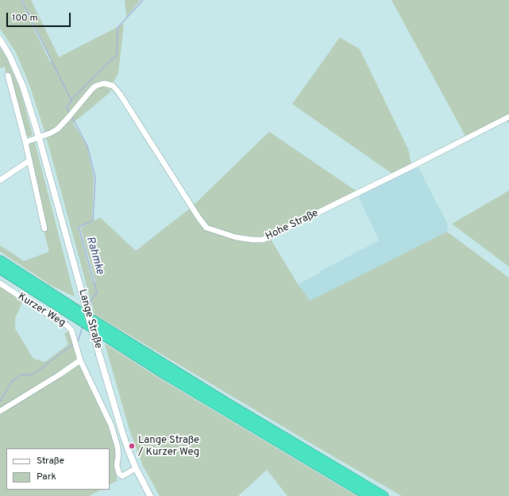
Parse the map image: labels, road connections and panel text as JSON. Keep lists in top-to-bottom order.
{
  "streets": {
    "street": ["Hohe Straße", "Kurzer Weg", "Lange Straße"]
  },
  "crossings": [
    ["Hohe Straße", "Lange Straße"],
    ["Kurzer Weg", "Lange Straße"]
  ],
  "water": ["Rahmke"],
  "places": ["Lange Straße / Kurzer Weg"],
  "legend": ["Straße", "Park"],
  "scale_bar": "100 m"
}
